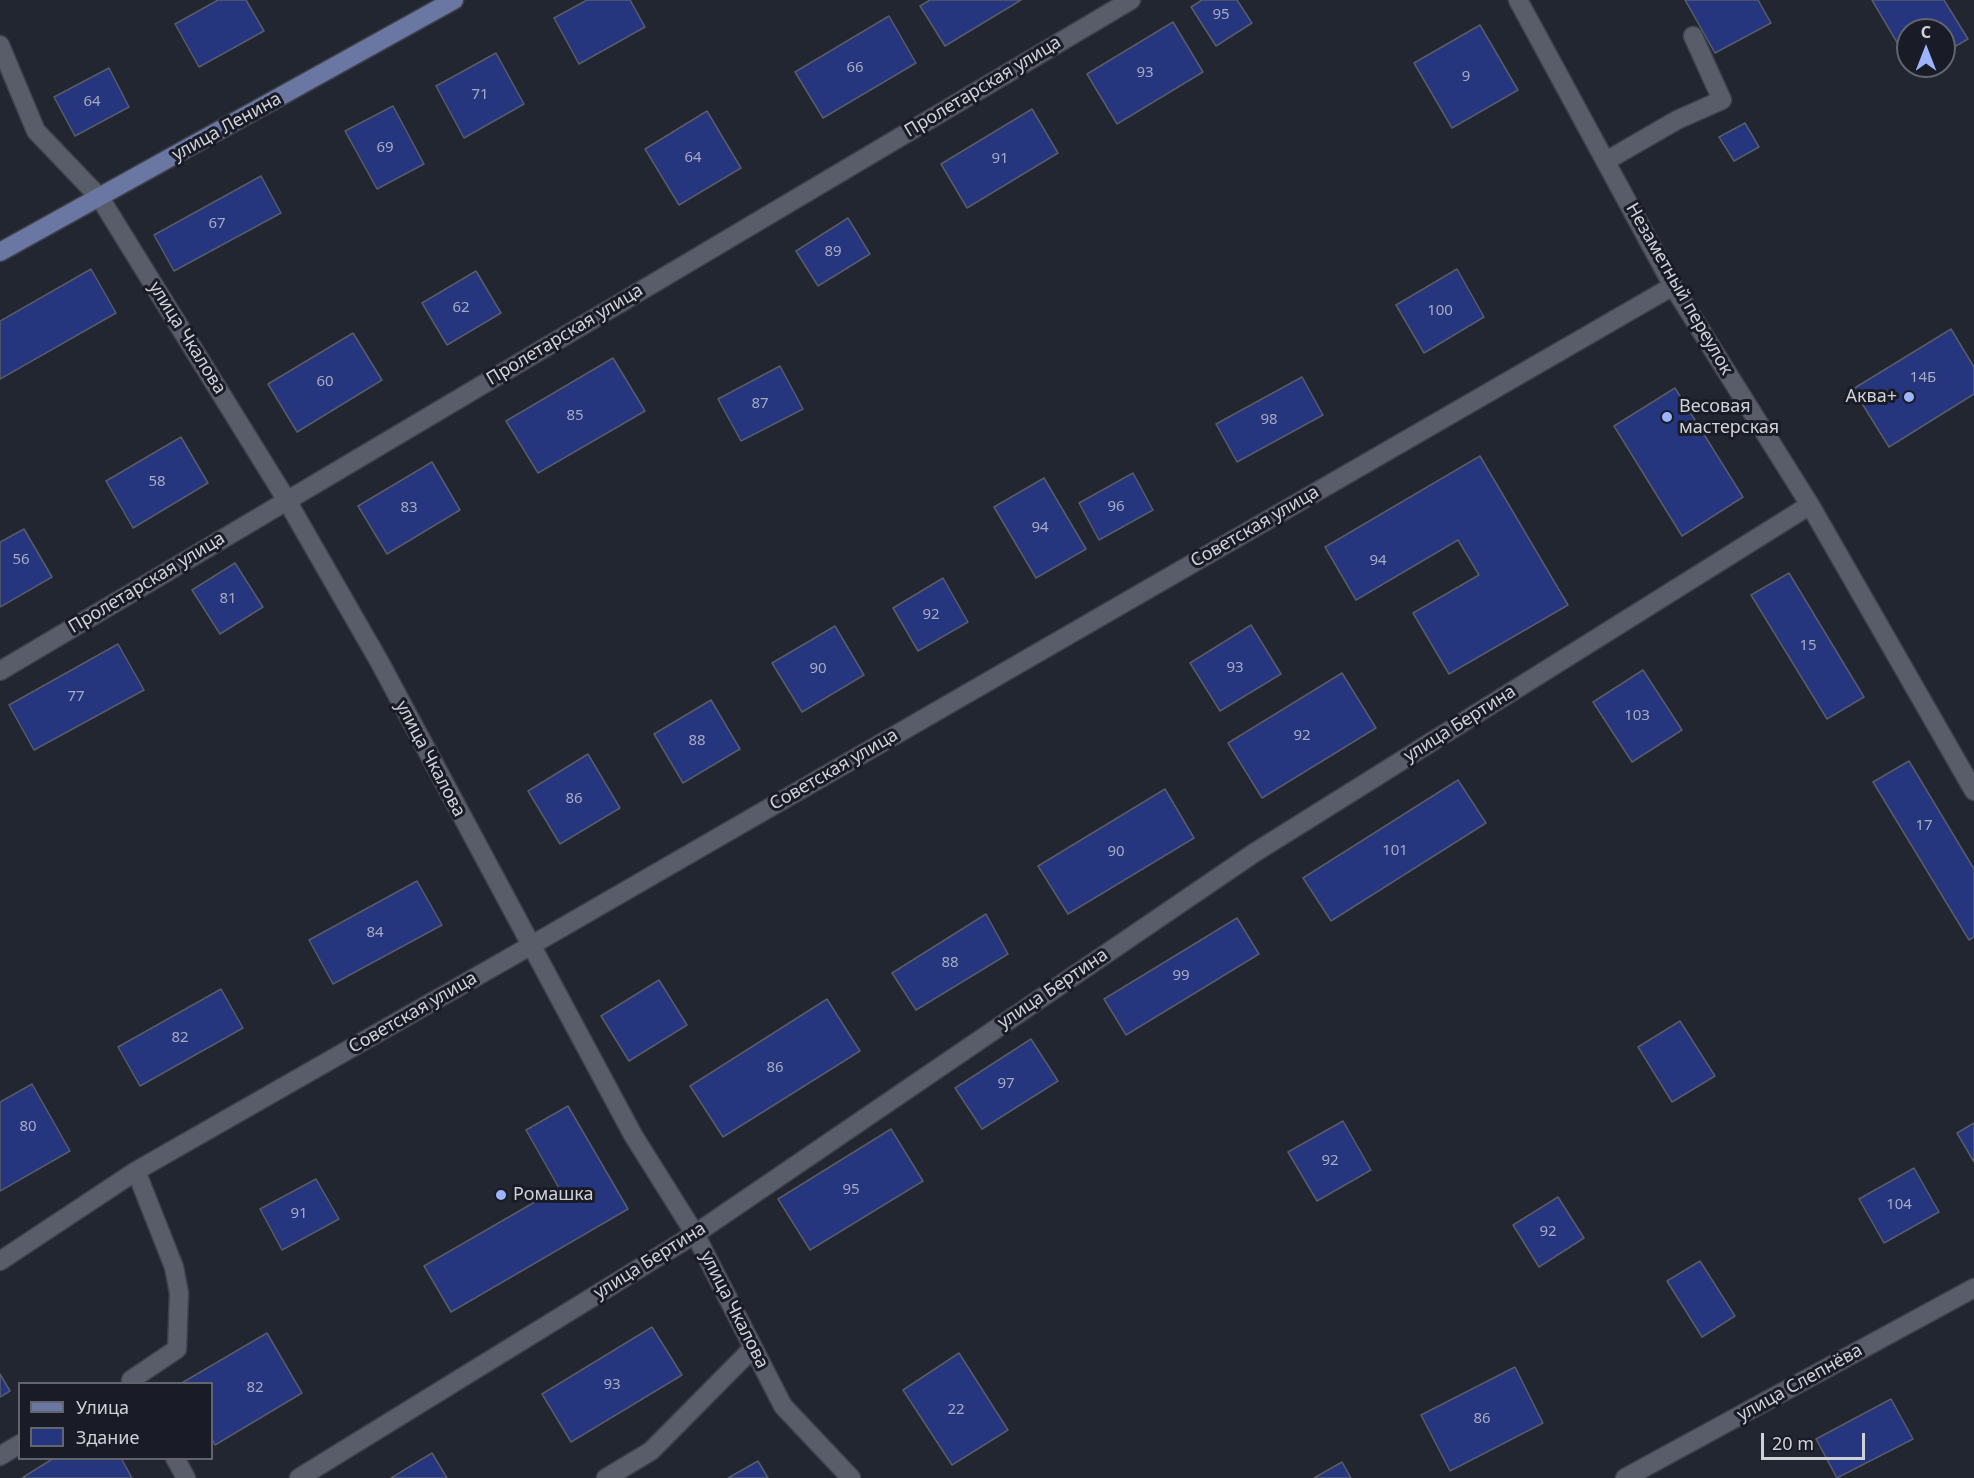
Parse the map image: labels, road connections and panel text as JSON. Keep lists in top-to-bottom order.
{
  "streets": {
    "main road": ["улица Ленина"],
    "street": [
      "Пролетарская улица",
      "Незаметный переулок",
      "улица Чкалова",
      "Советская улица",
      "улица Бертина",
      "улица Слепнёва"
    ]
  },
  "crossings": [
    ["Пролетарская улица", "улица Чкалова"],
    ["улица Ленина", "улица Чкалова"],
    ["Незаметный переулок", "Советская улица"],
    ["Незаметный переулок", "улица Бертина"],
    ["улица Чкалова", "Советская улица"],
    ["улица Чкалова", "улица Бертина"]
  ],
  "places": ["Аква+", "Весовая мастерская", "Ромашка"],
  "house_numbers": [
    "95",
    "66",
    "93",
    "9",
    "71",
    "64",
    "69",
    "64",
    "91",
    "67",
    "89",
    "62",
    "100",
    "14Б",
    "60",
    "87",
    "85",
    "98",
    "58",
    "96",
    "83",
    "94",
    "56",
    "94",
    "81",
    "92",
    "15",
    "93",
    "90",
    "77",
    "103",
    "92",
    "88",
    "86",
    "17",
    "101",
    "90",
    "84",
    "88",
    "99",
    "82",
    "86",
    "97",
    "80",
    "92",
    "95",
    "104",
    "91",
    "92",
    "93",
    "82",
    "22",
    "86"
  ],
  "legend": ["Улица", "Здание"],
  "scale_bar": "20 m",
  "north": "top"
}
